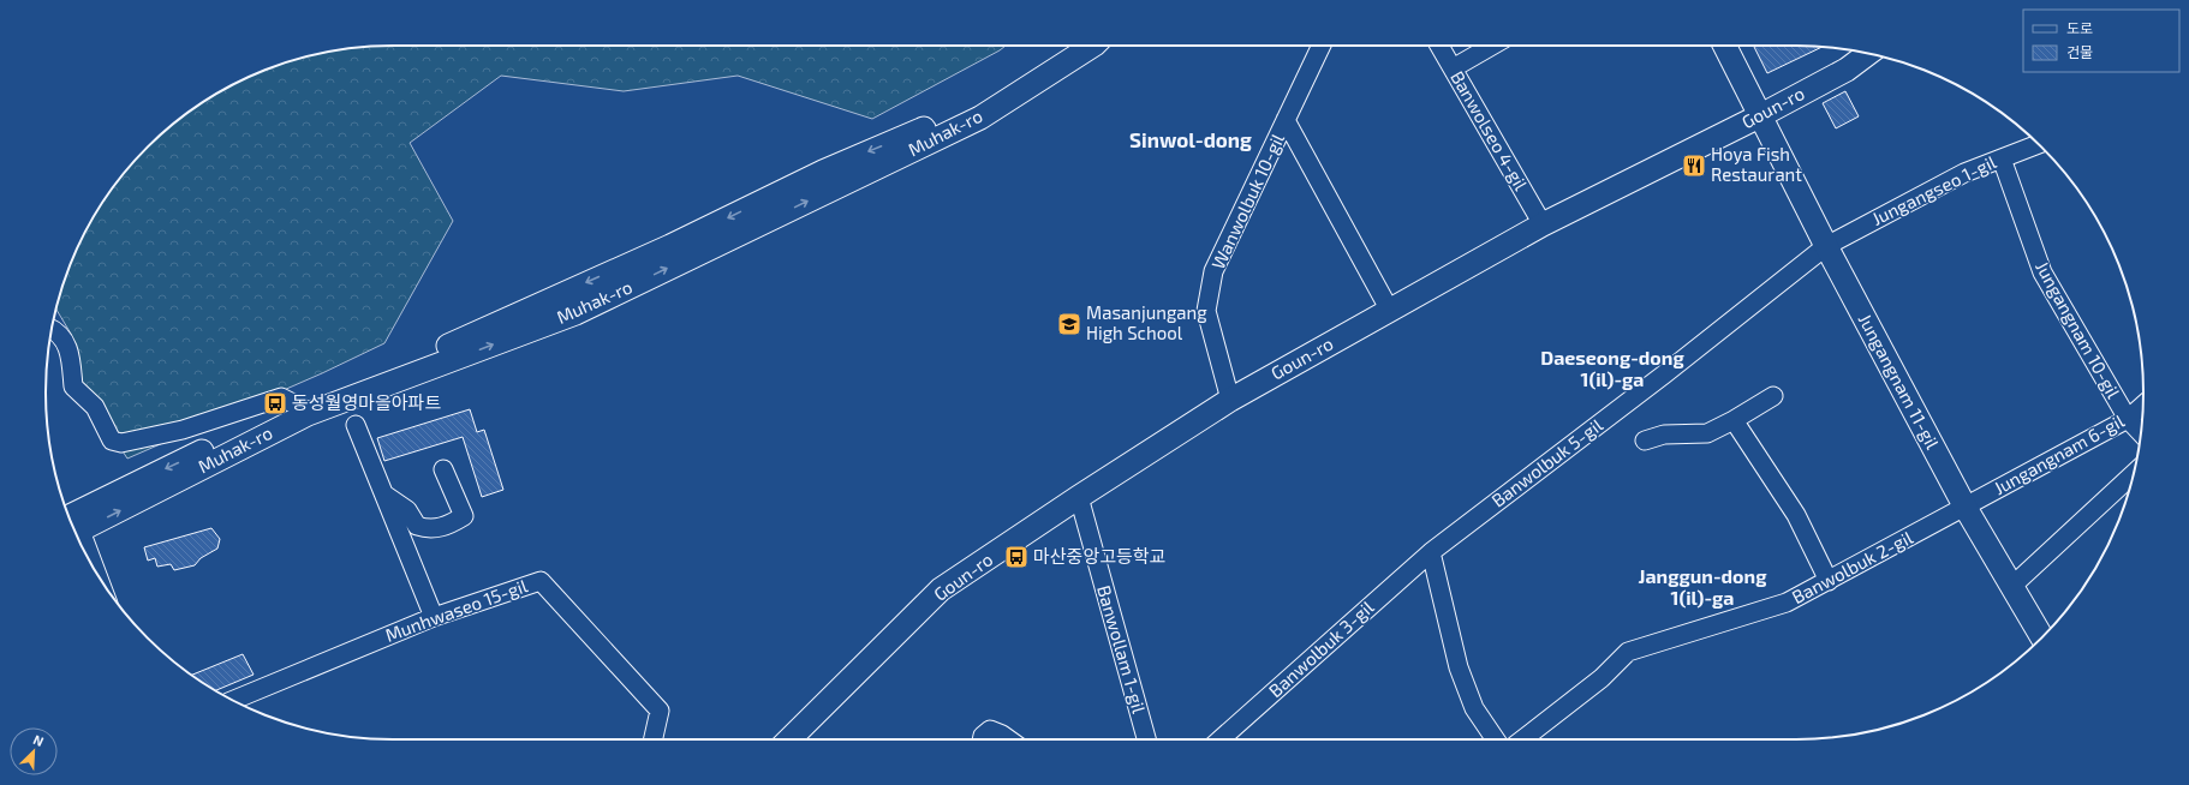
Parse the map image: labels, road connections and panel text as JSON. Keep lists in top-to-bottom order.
{
  "streets": {
    "main road": ["Goun-ro", "Muhak-ro", "Jungangnam 11-gil"],
    "street": [
      "Banwolseo 4-gil",
      "Jungangseo 1-gil",
      "Wanwolbuk 10-gil",
      "Jungangnam 10-gil",
      "Jungangnam 6-gil",
      "Banwolbuk 5-gil",
      "Banwolbuk 2-gil",
      "Munhwaseo 15-gil",
      "Banwollam 1-gil",
      "Banwolbuk 3-gil"
    ]
  },
  "crossings": [
    ["Goun-ro", "Banwolseo 4-gil"],
    ["Goun-ro", "Wanwolbuk 10-gil"],
    ["Goun-ro", "Jungangnam 11-gil"],
    ["Goun-ro", "Banwollam 1-gil"],
    ["Jungangseo 1-gil", "Jungangnam 10-gil"],
    ["Jungangseo 1-gil", "Jungangnam 11-gil"],
    ["Jungangseo 1-gil", "Banwolbuk 5-gil"],
    ["Jungangnam 10-gil", "Jungangnam 6-gil"],
    ["Jungangnam 11-gil", "Jungangnam 6-gil"],
    ["Jungangnam 11-gil", "Banwolbuk 5-gil"],
    ["Jungangnam 11-gil", "Banwolbuk 2-gil"],
    ["Jungangnam 6-gil", "Banwolbuk 2-gil"],
    ["Banwolbuk 5-gil", "Banwolbuk 3-gil"]
  ],
  "districts": ["Sinwol-dong", "Daeseong-dong 1(il)-ga", "Janggun-dong 1(il)-ga"],
  "places": {
    "restaurant": ["Hoya Fish Restaurant"],
    "school or university": ["Masanjungang High School"],
    "bus stop": ["동성월영마을아파트", "마산중앙고등학교"]
  },
  "legend": ["도로", "건물"],
  "north": "top right"
}
